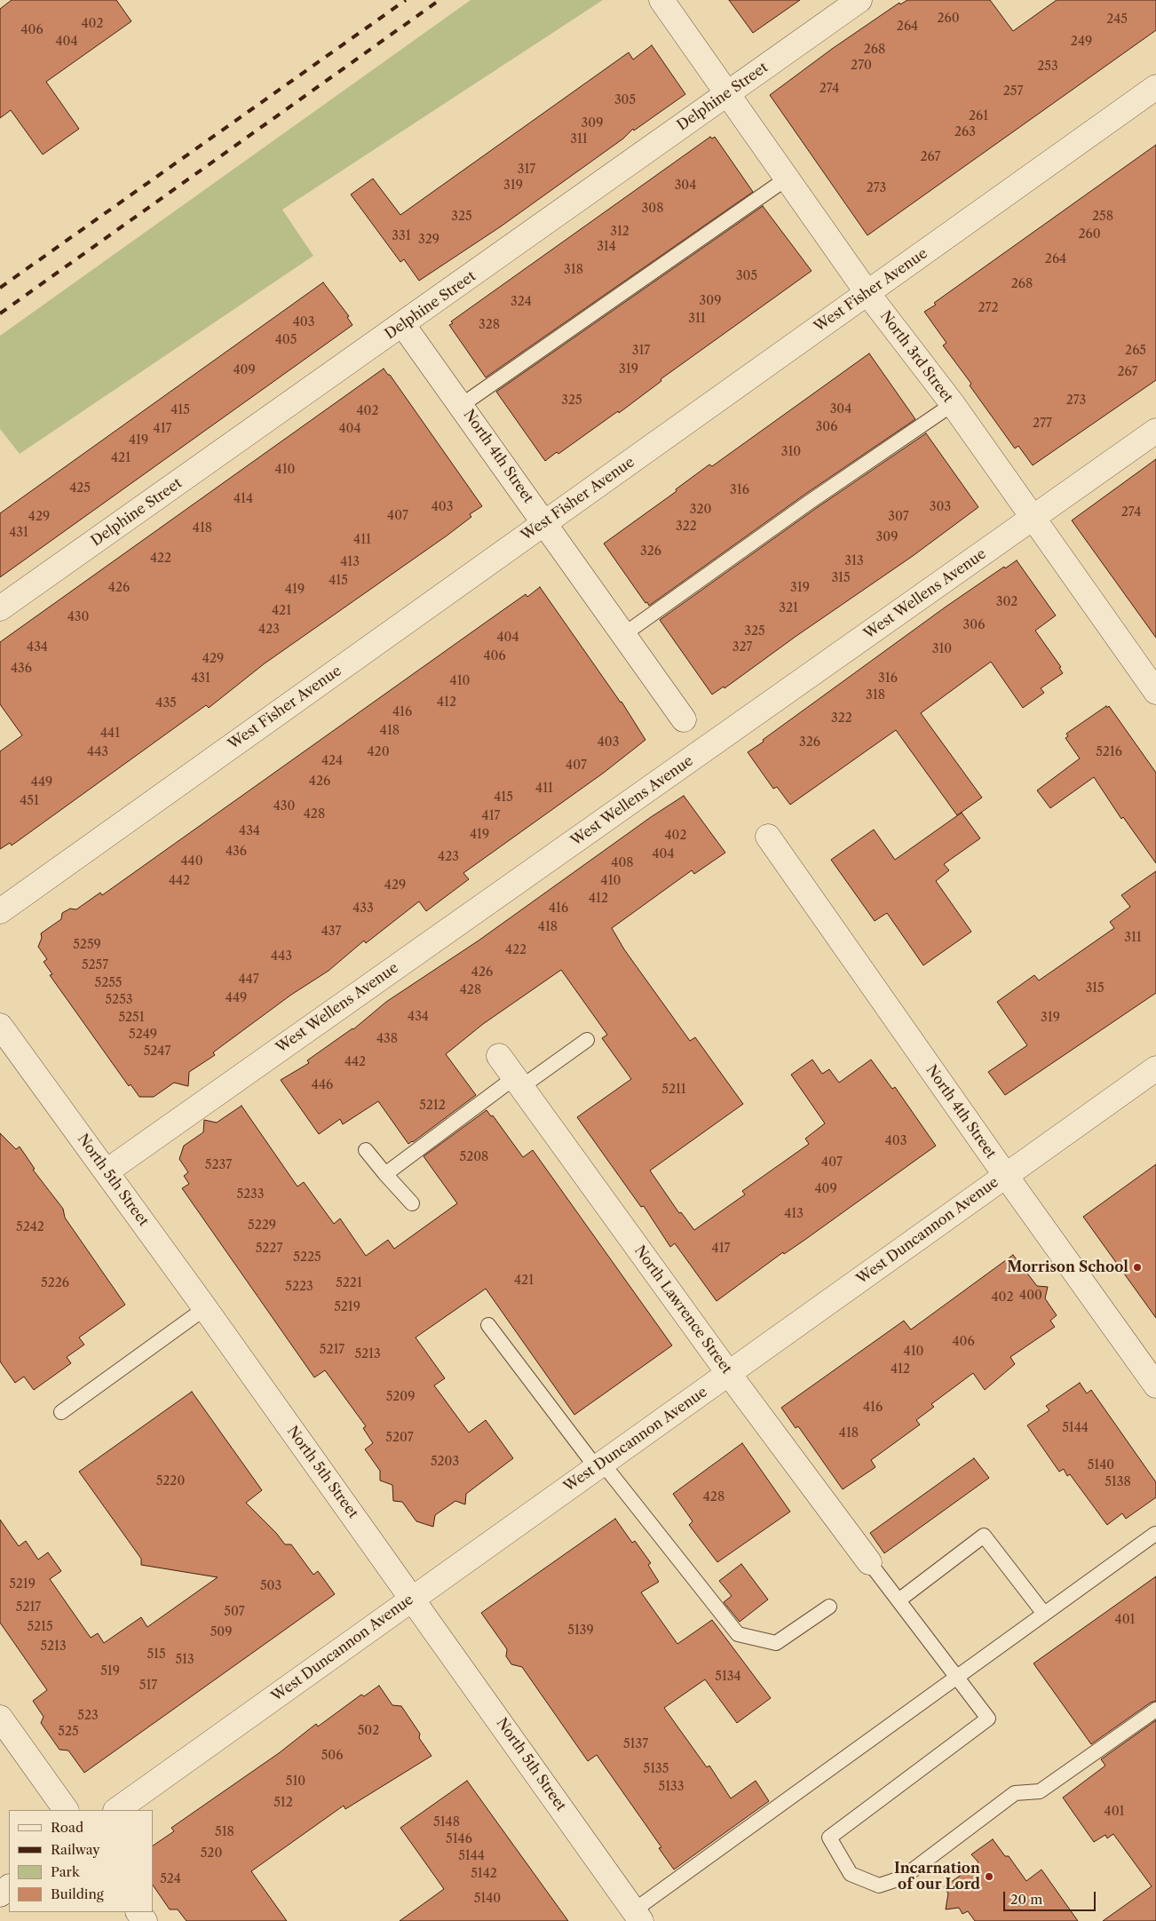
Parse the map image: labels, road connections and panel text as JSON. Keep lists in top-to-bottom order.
{
  "streets": {
    "street": [
      "Delphine Street",
      "West Fisher Avenue",
      "North 3rd Street",
      "North 4th Street",
      "West Wellens Avenue",
      "North 5th Street",
      "West Duncannon Avenue",
      "North Lawrence Street"
    ]
  },
  "crossings": [
    ["Delphine Street", "North 3rd Street"],
    ["Delphine Street", "North 4th Street"],
    ["West Fisher Avenue", "North 3rd Street"],
    ["West Fisher Avenue", "North 4th Street"],
    ["North 3rd Street", "West Wellens Avenue"],
    ["North 4th Street", "West Duncannon Avenue"],
    ["West Wellens Avenue", "North 5th Street"],
    ["North 5th Street", "West Duncannon Avenue"],
    ["West Duncannon Avenue", "North Lawrence Street"]
  ],
  "places": ["Morrison School", "Incarnation of our Lord"],
  "house_numbers": [
    "260",
    "245",
    "402",
    "264",
    "406",
    "404",
    "249",
    "268",
    "270",
    "253",
    "274",
    "257",
    "305",
    "261",
    "309",
    "263",
    "311",
    "267",
    "317",
    "319",
    "304",
    "273",
    "308",
    "325",
    "258",
    "312",
    "260",
    "331",
    "329",
    "314",
    "264",
    "318",
    "305",
    "268",
    "309",
    "324",
    "272",
    "311",
    "403",
    "328",
    "405",
    "317",
    "265",
    "319",
    "409",
    "267",
    "325",
    "273",
    "304",
    "415",
    "402",
    "277",
    "306",
    "417",
    "404",
    "419",
    "310",
    "421",
    "410",
    "425",
    "316",
    "414",
    "403",
    "303",
    "320",
    "274",
    "407",
    "429",
    "307",
    "322",
    "418",
    "431",
    "309",
    "411",
    "326",
    "422",
    "313",
    "413",
    "315",
    "415",
    "426",
    "319",
    "419",
    "302",
    "321",
    "421",
    "430",
    "306",
    "423",
    "325",
    "404",
    "434",
    "327",
    "310",
    "406",
    "429",
    "436",
    "431",
    "316",
    "410",
    "318",
    "412",
    "435",
    "416",
    "322",
    "418",
    "441",
    "403",
    "326",
    "443",
    "420",
    "5216",
    "424",
    "407",
    "426",
    "449",
    "411",
    "415",
    "451",
    "430",
    "428",
    "417",
    "434",
    "419",
    "402",
    "436",
    "404",
    "423",
    "440",
    "408",
    "442",
    "410",
    "429",
    "412",
    "433",
    "416",
    "418",
    "437",
    "311",
    "5259",
    "422",
    "443",
    "5257",
    "426",
    "447",
    "5255",
    "315",
    "428",
    "449",
    "5253",
    "434",
    "5251",
    "319",
    "5249",
    "438",
    "5247",
    "442",
    "446",
    "5211",
    "5212",
    "403",
    "5208",
    "407",
    "5237",
    "409",
    "5233",
    "413",
    "5229",
    "5242",
    "5227",
    "417",
    "5225",
    "421",
    "5226",
    "5221",
    "5223",
    "400",
    "402",
    "5219",
    "406",
    "5217",
    "410",
    "5213",
    "412",
    "5209",
    "416",
    "5144",
    "418",
    "5207",
    "5203",
    "5140",
    "5220",
    "5138",
    "428",
    "5219",
    "503",
    "5217",
    "507",
    "401",
    "5215",
    "5139",
    "509",
    "5213",
    "515",
    "513",
    "519",
    "5134",
    "517",
    "523",
    "502",
    "525",
    "5137",
    "506",
    "5135",
    "510",
    "5133",
    "512",
    "401",
    "5148",
    "518",
    "5146",
    "520",
    "5144",
    "5142",
    "524",
    "5140"
  ],
  "legend": [
    "Road",
    "Railway",
    "Park",
    "Building"
  ],
  "scale_bar": "20 m"
}
